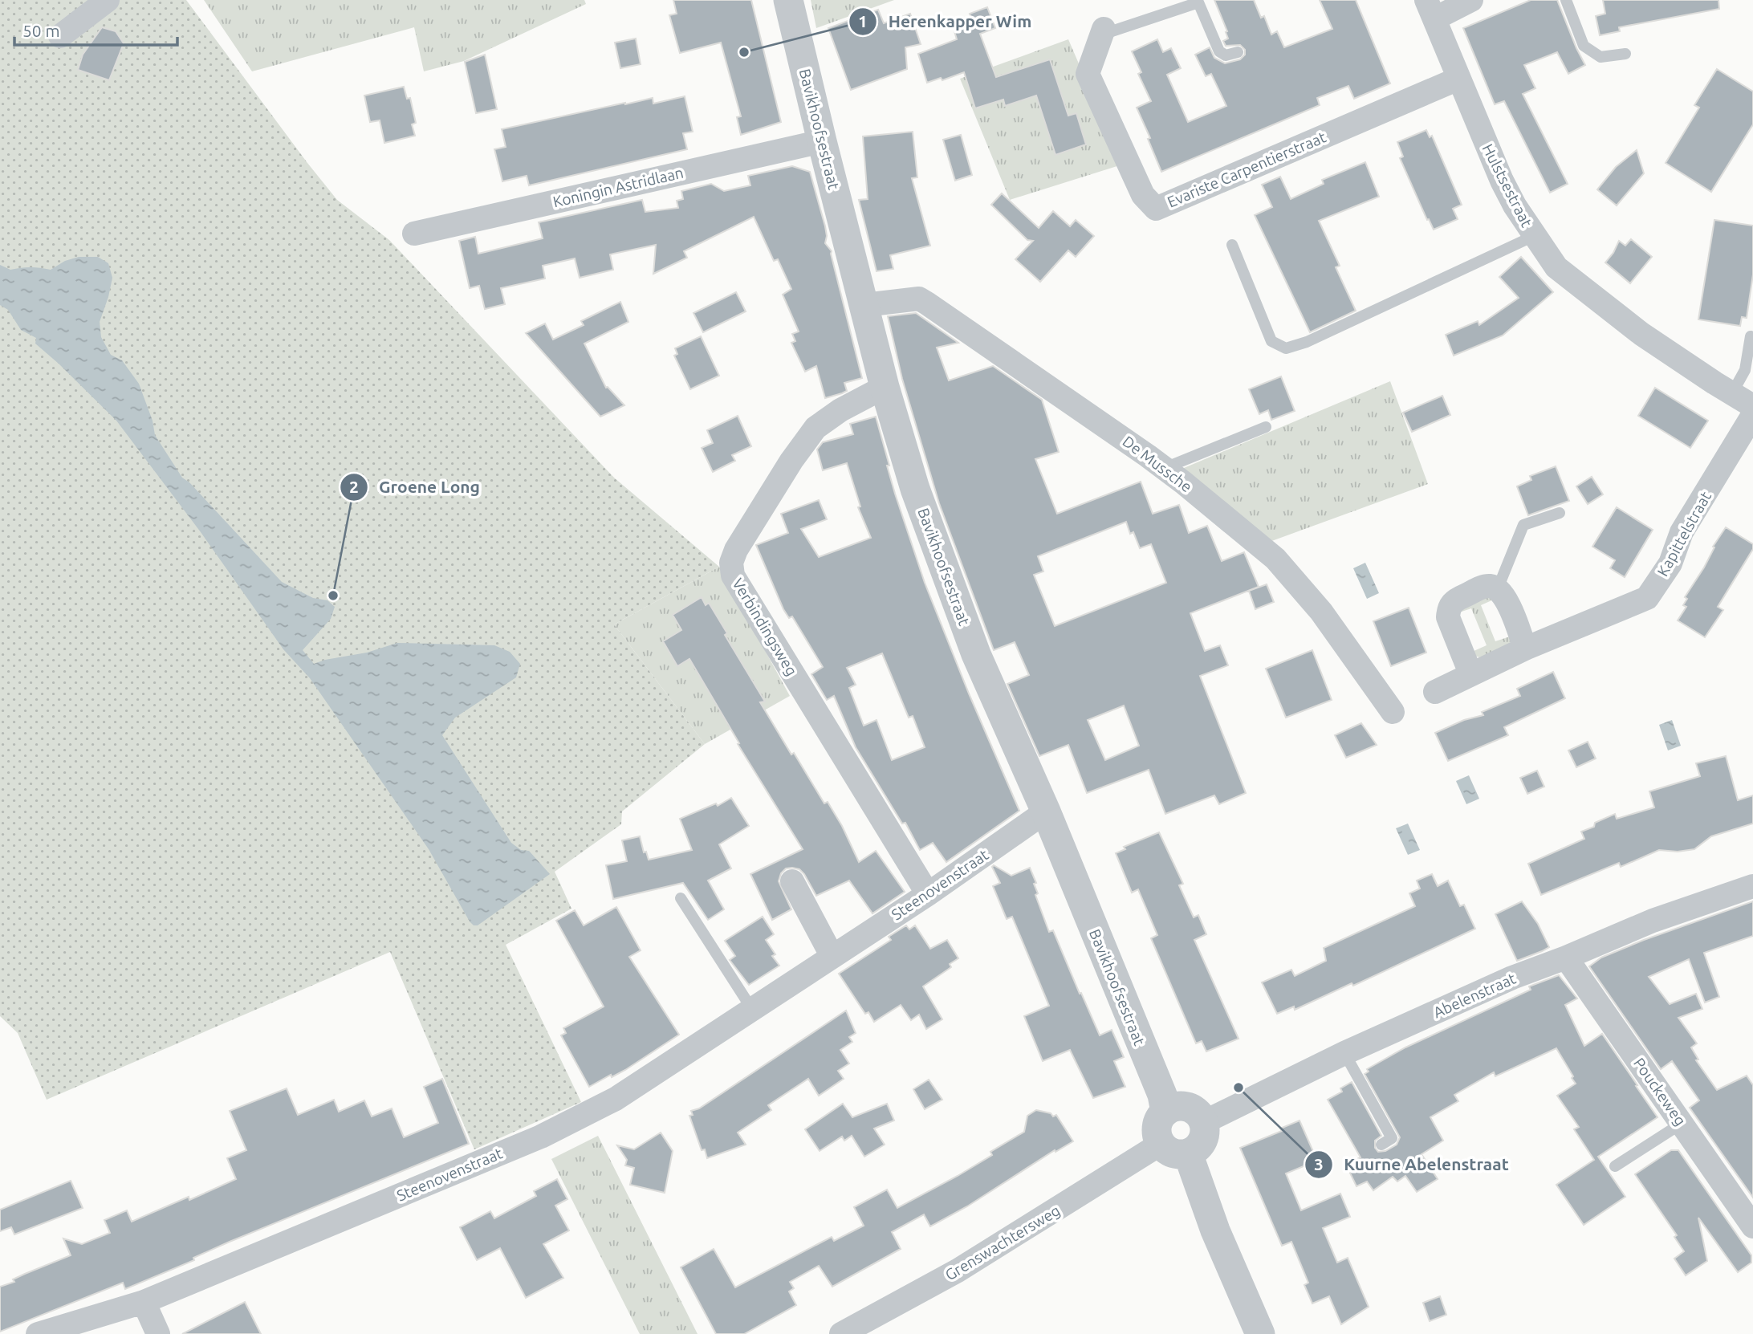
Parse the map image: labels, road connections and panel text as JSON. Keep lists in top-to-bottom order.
{
  "streets": {
    "street": [
      "Bavikhoofsestraat",
      "Evariste Carpentierstraat",
      "Hulstsestraat",
      "Koningin Astridlaan",
      "De Mussche",
      "Kapittelstraat",
      "Verbindingsweg",
      "Steenovenstraat",
      "Abelenstraat",
      "Pouckeweg",
      "Grenswachtersweg"
    ]
  },
  "crossings": [
    ["Bavikhoofsestraat", "Koningin Astridlaan"],
    ["Bavikhoofsestraat", "De Mussche"],
    ["Bavikhoofsestraat", "Verbindingsweg"],
    ["Bavikhoofsestraat", "Steenovenstraat"],
    ["Bavikhoofsestraat", "Abelenstraat"],
    ["Bavikhoofsestraat", "Grenswachtersweg"],
    ["Evariste Carpentierstraat", "Hulstsestraat"],
    ["Verbindingsweg", "Steenovenstraat"],
    ["Abelenstraat", "Pouckeweg"],
    ["Abelenstraat", "Grenswachtersweg"]
  ],
  "places": ["Herenkapper Wim", "Groene Long", "Kuurne Abelenstraat"],
  "scale_bar": "50 m"
}
